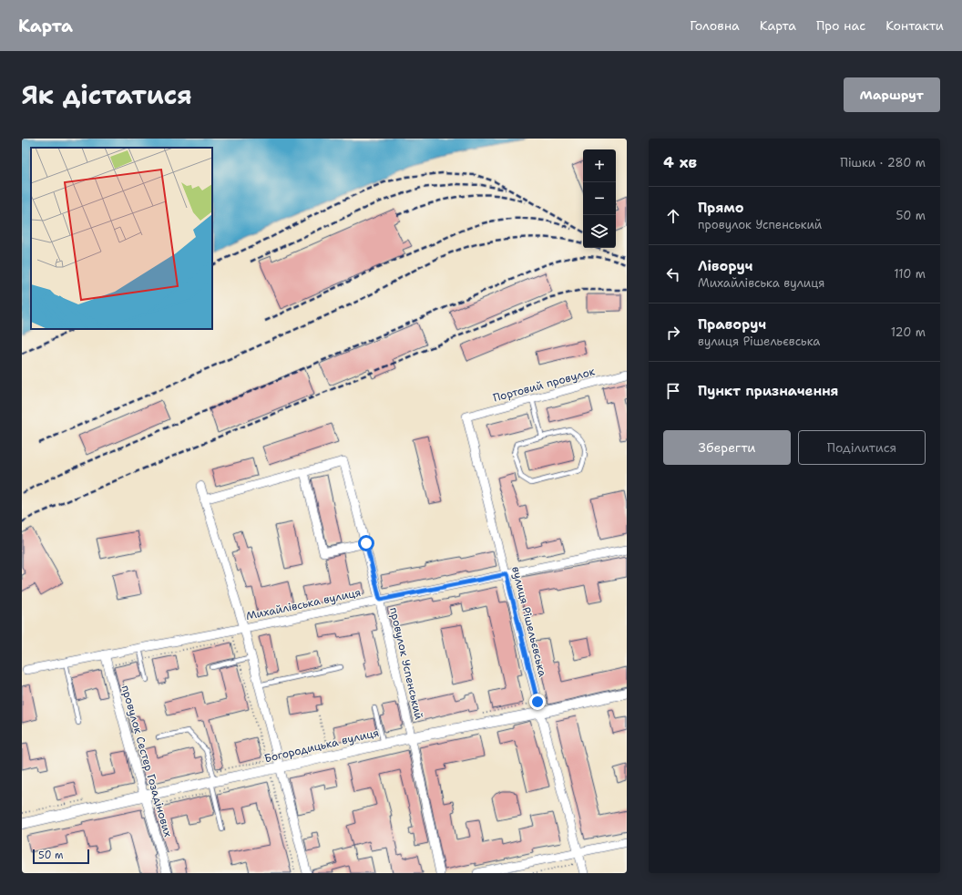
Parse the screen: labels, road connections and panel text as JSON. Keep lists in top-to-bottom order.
{
  "streets": {
    "street": [
      "Портовий провулок",
      "Михайлівська вулиця",
      "вулиця Рішельєвська",
      "провулок Успенський",
      "Богородицька вулиця",
      "провулок Сестер Гозадінових"
    ]
  },
  "crossings": [
    ["Портовий провулок", "вулиця Рішельєвська"],
    ["Михайлівська вулиця", "вулиця Рішельєвська"],
    ["Михайлівська вулиця", "провулок Успенський"],
    ["Михайлівська вулиця", "провулок Сестер Гозадінових"],
    ["вулиця Рішельєвська", "Богородицька вулиця"],
    ["провулок Успенський", "Богородицька вулиця"],
    ["Богородицька вулиця", "провулок Сестер Гозадінових"]
  ],
  "scale_bar": "50 m",
  "page": {
    "header": "Карта",
    "nav": [
      "Головна",
      "Карта",
      "Про нас",
      "Контакти"
    ],
    "title": "Як дістатися",
    "buttons": [
      "Маршрут",
      ["Зберегти", "Поділитися"]
    ],
    "heading": ["4 хв", "Пішки · 280 m"],
    "map_buttons": ["+", "−"],
    "list": [
      ["Прямо", "провулок Успенський", "50 m"],
      ["Ліворуч", "Михайлівська вулиця", "110 m"],
      ["Праворуч", "вулиця Рішельєвська", "120 m"],
      "Пункт призначення"
    ],
    "scale": "50 m"
  }
}
